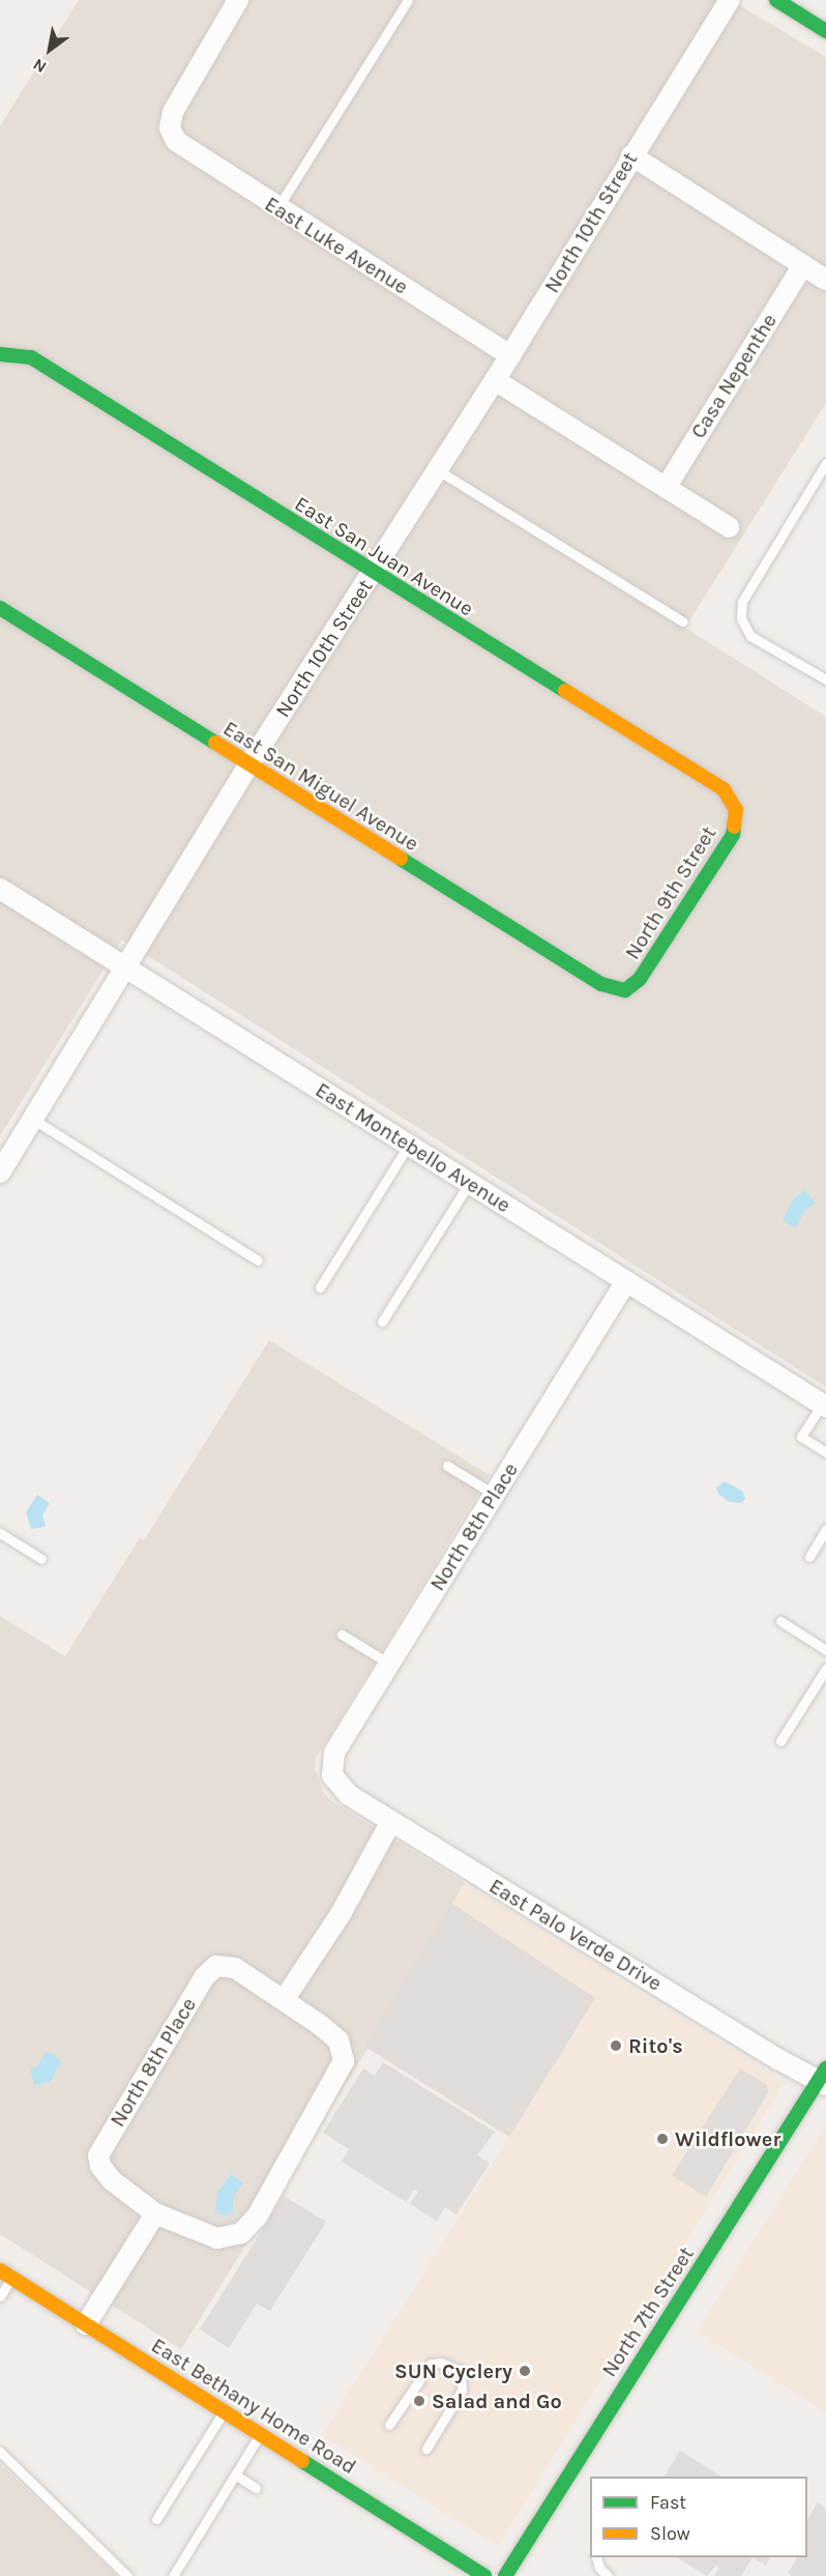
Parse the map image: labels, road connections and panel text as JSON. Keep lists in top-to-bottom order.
{
  "streets": {
    "street": [
      "North 10th Street",
      "East Luke Avenue",
      "Casa Nepenthe",
      "East San Juan Avenue",
      "East San Miguel Avenue",
      "North 9th Street",
      "East Montebello Avenue",
      "North 8th Place",
      "East Palo Verde Drive",
      "North 7th Street",
      "East Bethany Home Road"
    ]
  },
  "crossings": [
    ["North 10th Street", "East Luke Avenue"],
    ["North 10th Street", "East San Juan Avenue"],
    ["North 10th Street", "East San Miguel Avenue"],
    ["North 10th Street", "East Montebello Avenue"],
    ["East San Juan Avenue", "North 9th Street"],
    ["East San Miguel Avenue", "North 9th Street"],
    ["East Montebello Avenue", "North 8th Place"],
    ["North 8th Place", "East Palo Verde Drive"],
    ["East Palo Verde Drive", "North 7th Street"]
  ],
  "places": [
    "Rito's",
    "Wildflower",
    "SUN Cyclery",
    "Salad and Go"
  ],
  "legend": ["Fast", "Slow"],
  "north": "bottom left"
}
